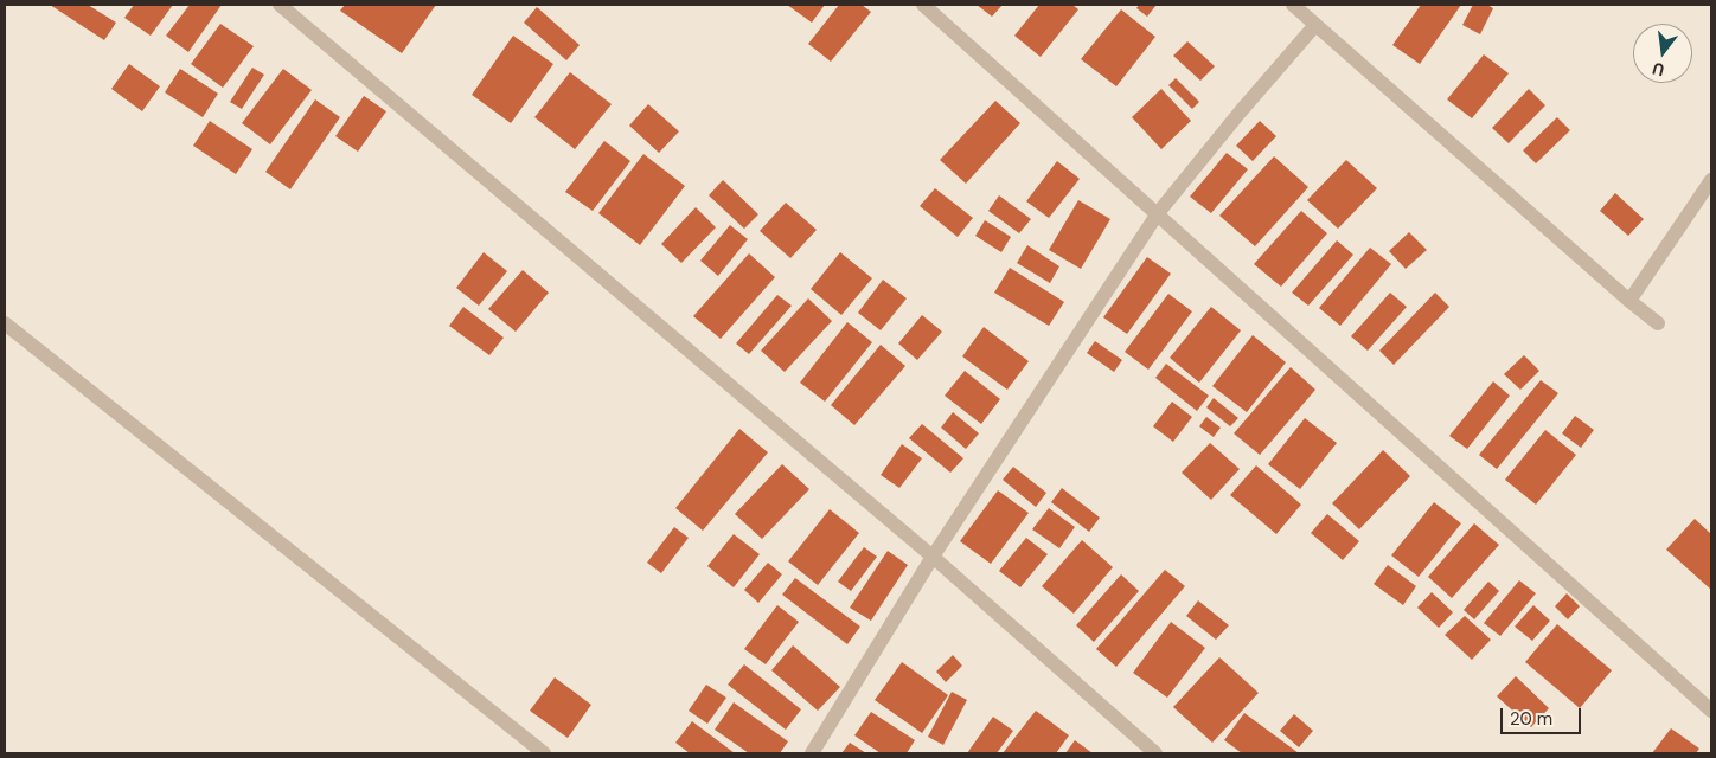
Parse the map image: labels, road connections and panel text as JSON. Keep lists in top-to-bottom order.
{
  "scale_bar": "20 m",
  "north": "bottom"
}
